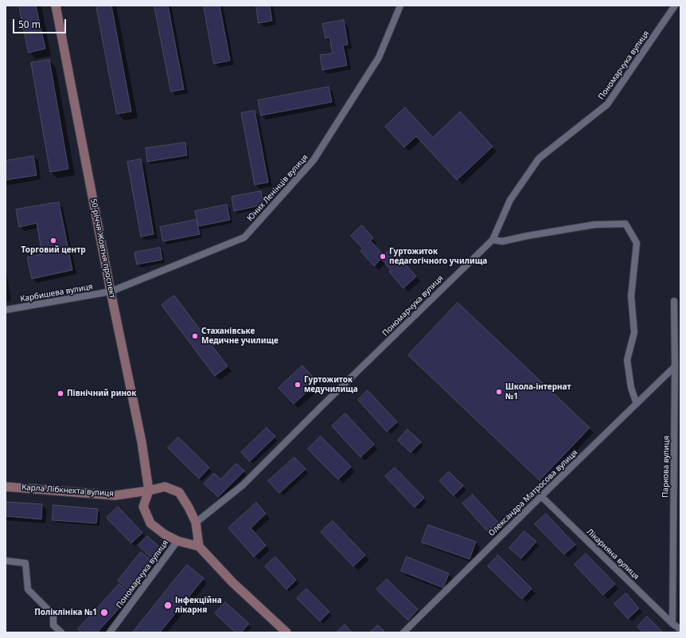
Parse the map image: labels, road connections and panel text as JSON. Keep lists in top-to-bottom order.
{
  "streets": {
    "street": [
      "Пономарчука вулиця",
      "Юних Ленінців вулиця",
      "50-річчя Жовтня проспект",
      "Карбишева вулиця",
      "Паркова вулиця",
      "Карла Лібкнехта вулиця",
      "Олександра Матросова вулиця",
      "Лікарняна вулиця"
    ]
  },
  "crossings": [
    ["Пономарчука вулиця", "Карла Лібкнехта вулиця"],
    ["Юних Ленінців вулиця", "50-річчя Жовтня проспект"],
    ["Юних Ленінців вулиця", "Карбишева вулиця"],
    ["50-річчя Жовтня проспект", "Карбишева вулиця"],
    ["50-річчя Жовтня проспект", "Карла Лібкнехта вулиця"],
    ["Паркова вулиця", "Олександра Матросова вулиця"],
    ["Паркова вулиця", "Лікарняна вулиця"],
    ["Олександра Матросова вулиця", "Лікарняна вулиця"]
  ],
  "places": [
    "Торговий центр",
    "Гуртожиток педагогічного училища",
    "Стаханівське Медичне училище",
    "Гуртожиток медучилища",
    "Школа-інтернат №1",
    "Північний ринок",
    "Інфекційна лікарня",
    "Поліклініка №1"
  ],
  "scale_bar": "50 m"
}
